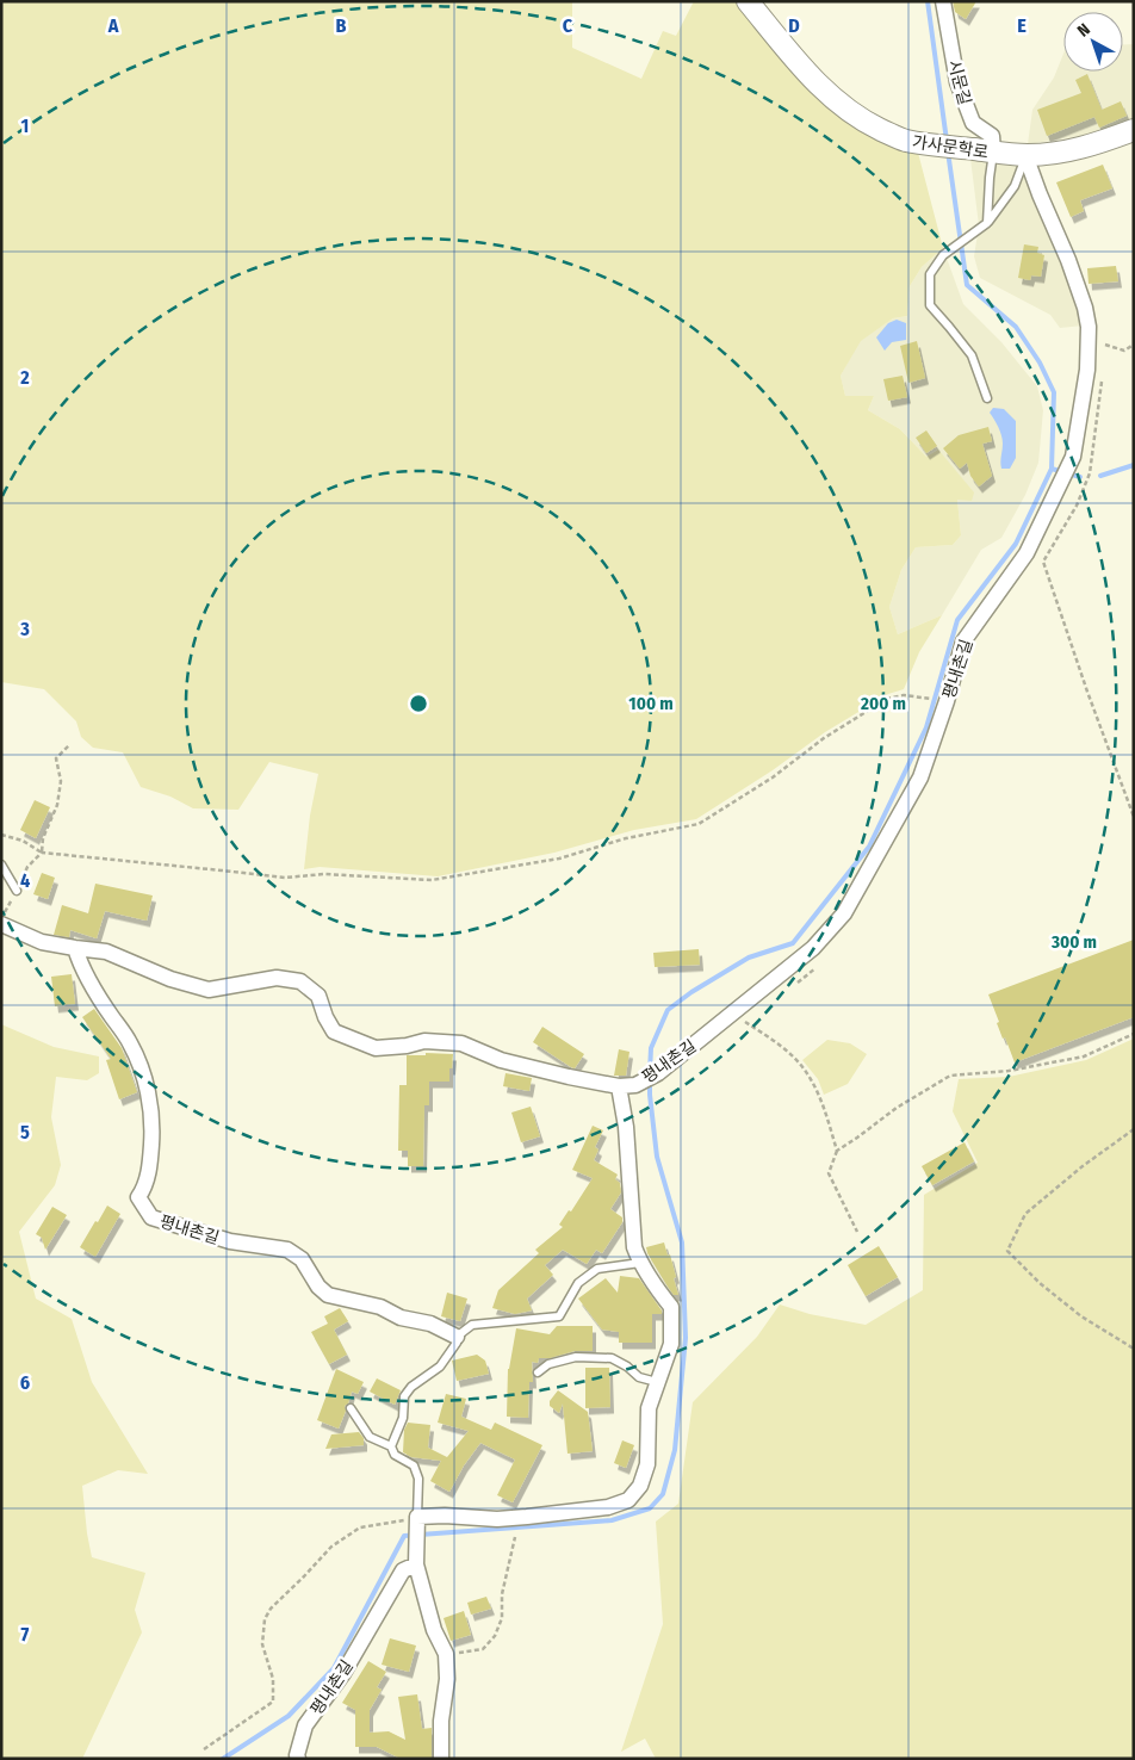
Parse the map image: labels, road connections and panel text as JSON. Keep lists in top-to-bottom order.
{
  "streets": {
    "main road": ["가사문학로"],
    "street": ["시문길", "평내촌길"]
  },
  "crossings": [
    ["시문길", "가사문학로"],
    ["가사문학로", "평내촌길"]
  ],
  "north": "top left",
  "grid": {
    "columns": [
      "A",
      "B",
      "C",
      "D",
      "E"
    ],
    "rows": [
      "1",
      "2",
      "3",
      "4",
      "5",
      "6",
      "7"
    ]
  },
  "rings": ["100 m", "200 m", "300 m"]
}
